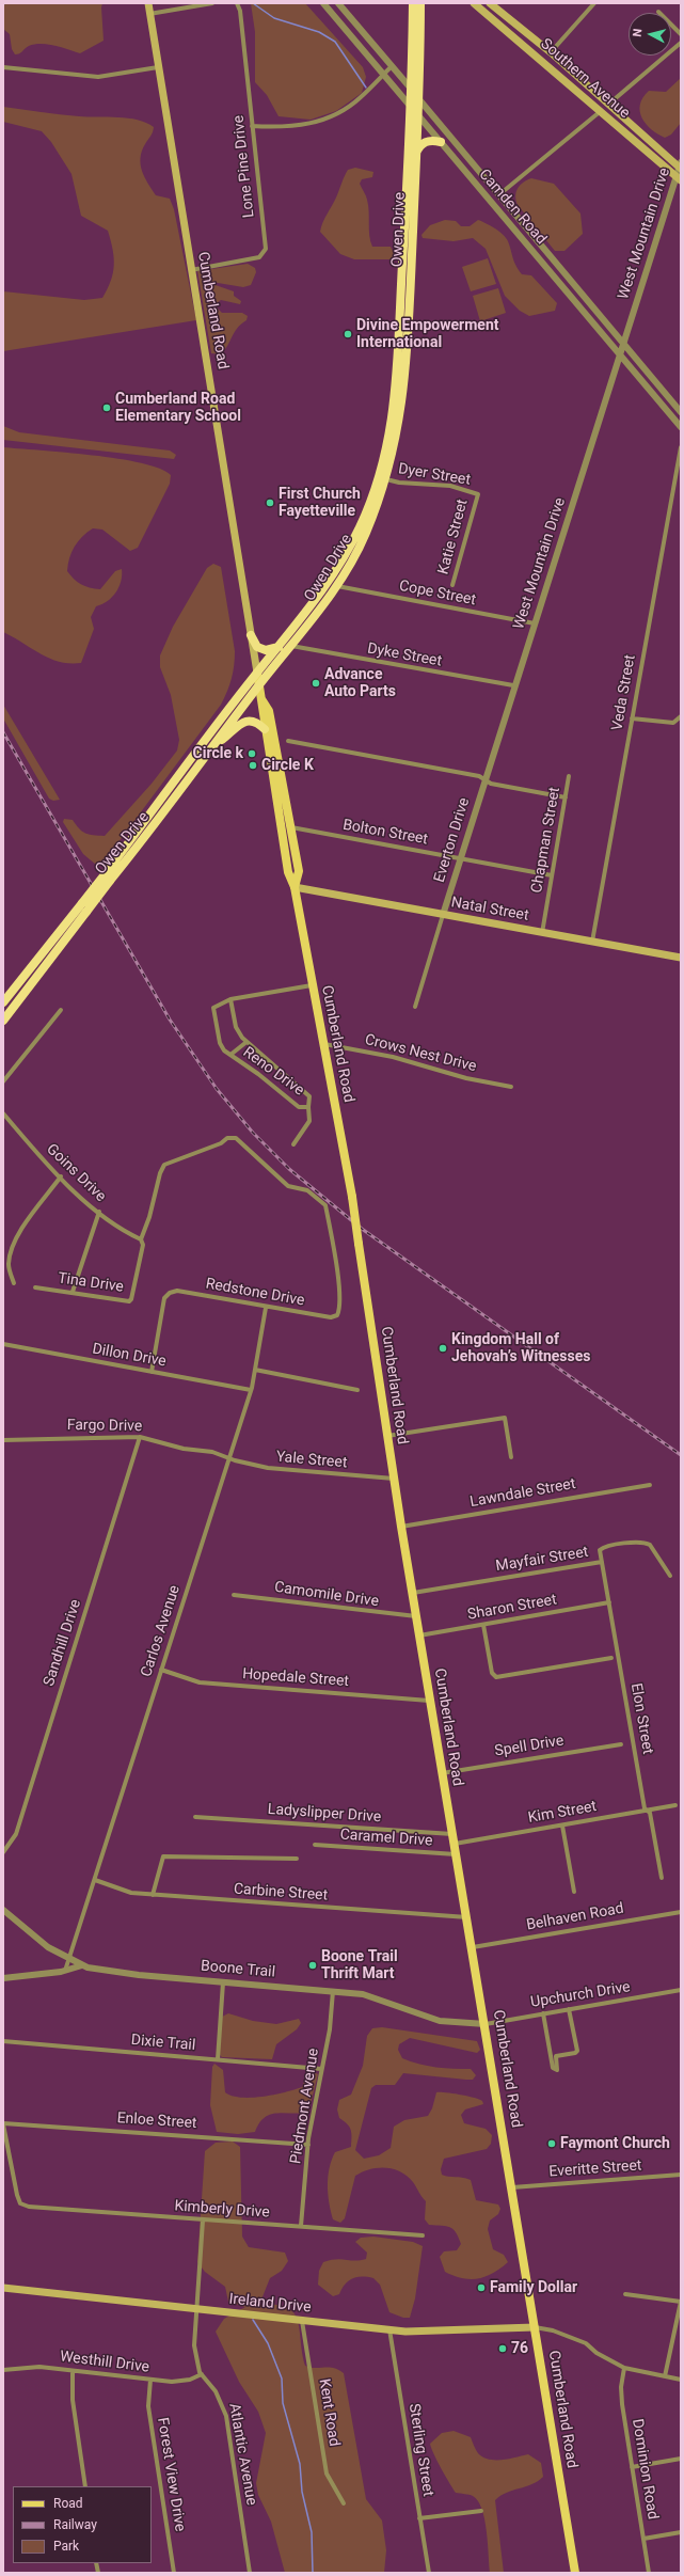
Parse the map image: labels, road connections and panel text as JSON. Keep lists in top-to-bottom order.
{
  "streets": {
    "highway": ["Owen Drive"],
    "main road": [
      "Southern Avenue",
      "Cumberland Road",
      "Natal Street",
      "Ireland Drive"
    ],
    "street": [
      "Lone Pine Drive",
      "Camden Road",
      "West Mountain Drive",
      "Dyer Street",
      "Katie Street",
      "Cope Street",
      "Dyke Street",
      "Veda Street",
      "Bolton Street",
      "Everton Drive",
      "Chapman Street",
      "Crows Nest Drive",
      "Reno Drive",
      "Goins Drive",
      "Tina Drive",
      "Redstone Drive",
      "Dillon Drive",
      "Fargo Drive",
      "Yale Street",
      "Lawndale Street",
      "Mayfair Street",
      "Camomile Drive",
      "Sharon Street",
      "Carlos Avenue",
      "Sandhill Drive",
      "Hopedale Street",
      "Elon Street",
      "Spell Drive",
      "Kim Street",
      "Ladyslipper Drive",
      "Caramel Drive",
      "Carbine Street",
      "Belhaven Road",
      "Boone Trail",
      "Upchurch Drive",
      "Dixie Trail",
      "Piedmont Avenue",
      "Enloe Street",
      "Everitte Street",
      "Kimberly Drive",
      "Westhill Drive",
      "Kent Road",
      "Sterling Street",
      "Atlantic Avenue",
      "Dominion Road",
      "Forest View Drive"
    ]
  },
  "crossings": [
    ["Southern Avenue", "West Mountain Drive"],
    ["Lone Pine Drive", "Cumberland Road"],
    ["Camden Road", "Owen Drive"],
    ["Camden Road", "West Mountain Drive"],
    ["Owen Drive", "Cumberland Road"],
    ["Owen Drive", "Dyer Street"],
    ["Owen Drive", "Cope Street"],
    ["Owen Drive", "Dyke Street"],
    ["West Mountain Drive", "Cope Street"],
    ["West Mountain Drive", "Dyke Street"],
    ["West Mountain Drive", "Everton Drive"],
    ["Cumberland Road", "Bolton Street"],
    ["Cumberland Road", "Natal Street"],
    ["Cumberland Road", "Crows Nest Drive"],
    ["Cumberland Road", "Reno Drive"],
    ["Cumberland Road", "Yale Street"],
    ["Cumberland Road", "Lawndale Street"],
    ["Cumberland Road", "Mayfair Street"],
    ["Cumberland Road", "Camomile Drive"],
    ["Cumberland Road", "Sharon Street"],
    ["Cumberland Road", "Hopedale Street"],
    ["Cumberland Road", "Spell Drive"],
    ["Cumberland Road", "Kim Street"],
    ["Cumberland Road", "Ladyslipper Drive"],
    ["Cumberland Road", "Caramel Drive"],
    ["Cumberland Road", "Carbine Street"],
    ["Cumberland Road", "Belhaven Road"],
    ["Cumberland Road", "Boone Trail"],
    ["Cumberland Road", "Upchurch Drive"],
    ["Cumberland Road", "Everitte Street"],
    ["Cumberland Road", "Ireland Drive"],
    ["Dyer Street", "Katie Street"],
    ["Veda Street", "Natal Street"],
    ["Bolton Street", "Everton Drive"],
    ["Bolton Street", "Chapman Street"],
    ["Everton Drive", "Natal Street"],
    ["Chapman Street", "Natal Street"],
    ["Goins Drive", "Tina Drive"],
    ["Goins Drive", "Redstone Drive"],
    ["Tina Drive", "Redstone Drive"],
    ["Redstone Drive", "Dillon Drive"],
    ["Redstone Drive", "Carlos Avenue"],
    ["Dillon Drive", "Carlos Avenue"],
    ["Fargo Drive", "Yale Street"],
    ["Fargo Drive", "Carlos Avenue"],
    ["Fargo Drive", "Sandhill Drive"],
    ["Yale Street", "Carlos Avenue"],
    ["Mayfair Street", "Elon Street"],
    ["Sharon Street", "Elon Street"],
    ["Carlos Avenue", "Hopedale Street"],
    ["Carlos Avenue", "Carbine Street"],
    ["Carlos Avenue", "Boone Trail"],
    ["Elon Street", "Kim Street"],
    ["Boone Trail", "Upchurch Drive"],
    ["Boone Trail", "Piedmont Avenue"],
    ["Dixie Trail", "Piedmont Avenue"],
    ["Piedmont Avenue", "Enloe Street"],
    ["Piedmont Avenue", "Kimberly Drive"],
    ["Enloe Street", "Kimberly Drive"],
    ["Kimberly Drive", "Atlantic Avenue"],
    ["Ireland Drive", "Kent Road"],
    ["Ireland Drive", "Sterling Street"],
    ["Ireland Drive", "Atlantic Avenue"],
    ["Westhill Drive", "Atlantic Avenue"],
    ["Westhill Drive", "Forest View Drive"]
  ],
  "places": [
    "Divine Empowerment International",
    "Cumberland Road Elementary School",
    "First Church Fayetteville",
    "Advance Auto Parts",
    "Circle k",
    "Circle K",
    "Kingdom Hall of Jehovah’s Witnesses",
    "Boone Trail Thrift Mart",
    "Faymont Church",
    "Family Dollar",
    "76"
  ],
  "legend": ["Road", "Railway", "Park"],
  "north": "left"
}
